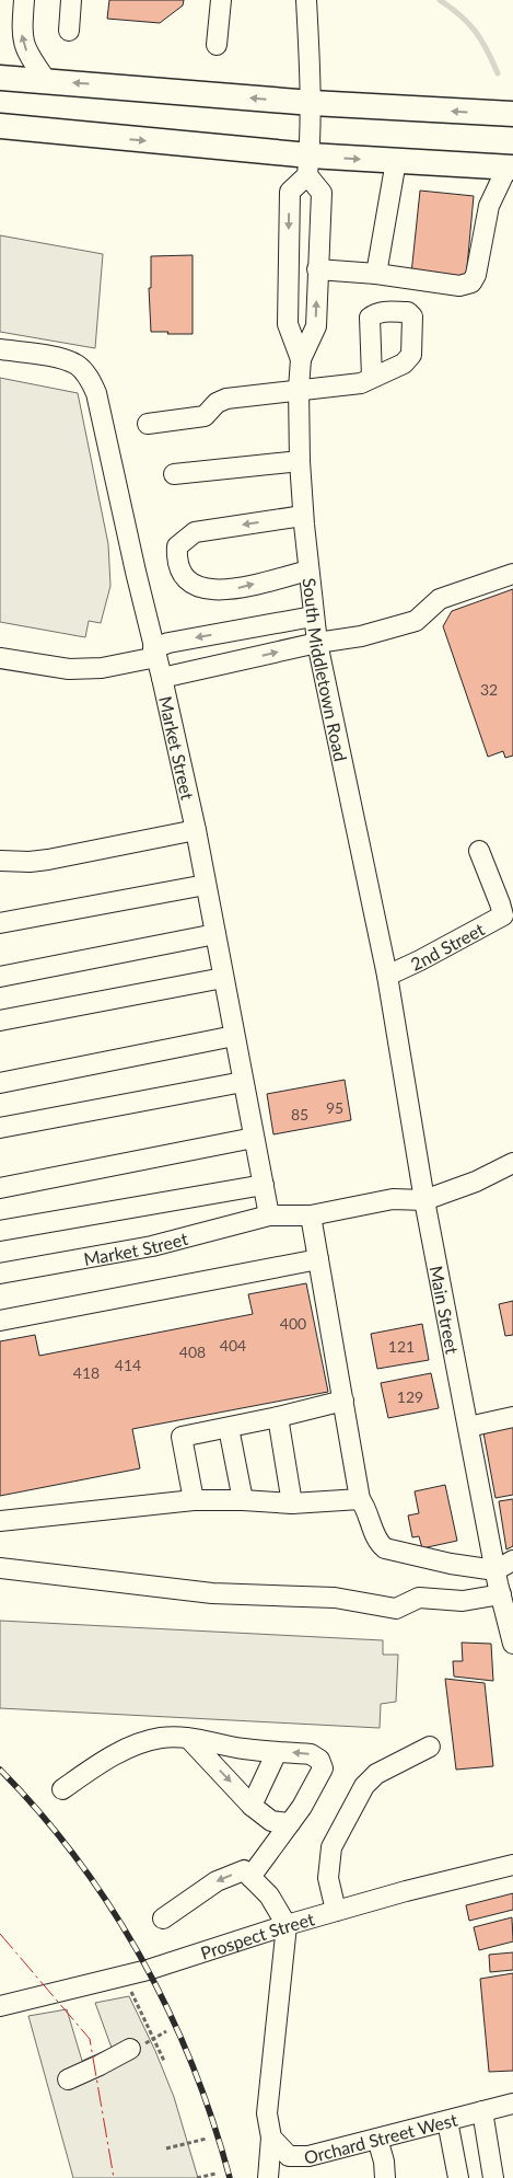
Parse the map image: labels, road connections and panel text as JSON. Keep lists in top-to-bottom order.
{
  "streets": {
    "street": [
      "South Middletown Road",
      "Market Street",
      "2nd Street",
      "Main Street",
      "Prospect Street",
      "Orchard Street West"
    ]
  },
  "crossings": [
    ["South Middletown Road", "2nd Street"],
    ["South Middletown Road", "Main Street"],
    ["Market Street", "Main Street"],
    ["2nd Street", "Main Street"]
  ],
  "house_numbers": [
    "32",
    "95",
    "85",
    "400",
    "404",
    "121",
    "408",
    "414",
    "418",
    "129"
  ]
}
